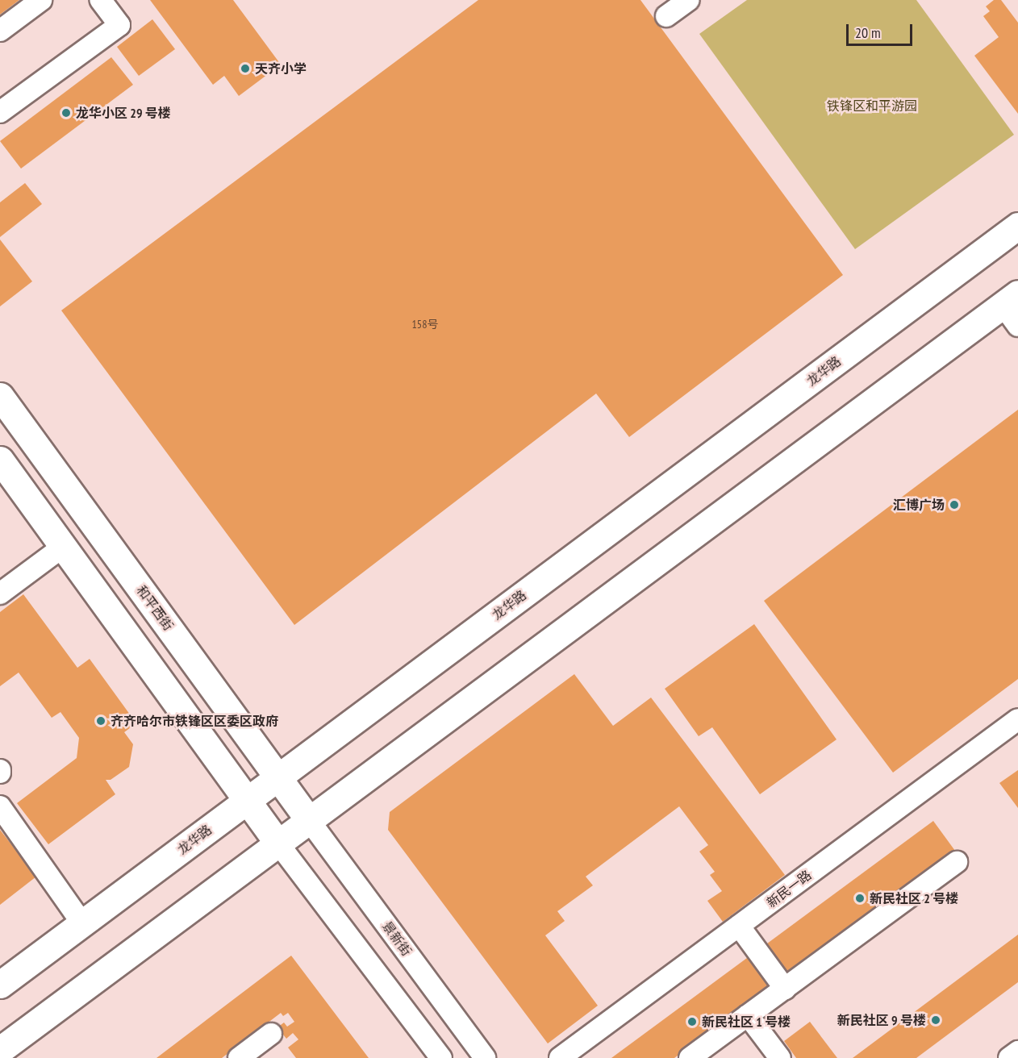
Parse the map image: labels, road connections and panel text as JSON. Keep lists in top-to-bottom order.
{
  "streets": {
    "main road": ["龙华路", "和平西街"],
    "street": ["新民一路", "景新街"]
  },
  "crossings": [
    ["龙华路", "和平西街"],
    ["和平西街", "景新街"]
  ],
  "parks": ["铁锋区和平游园"],
  "places": [
    "天齐小学",
    "龙华小区 29 号楼",
    "汇博广场",
    "齐齐哈尔市铁锋区区委区政府",
    "新民社区 2 号楼",
    "新民社区 9 号楼",
    "新民社区 1 号楼"
  ],
  "house_numbers": ["158号"],
  "scale_bar": "20 m"
}
